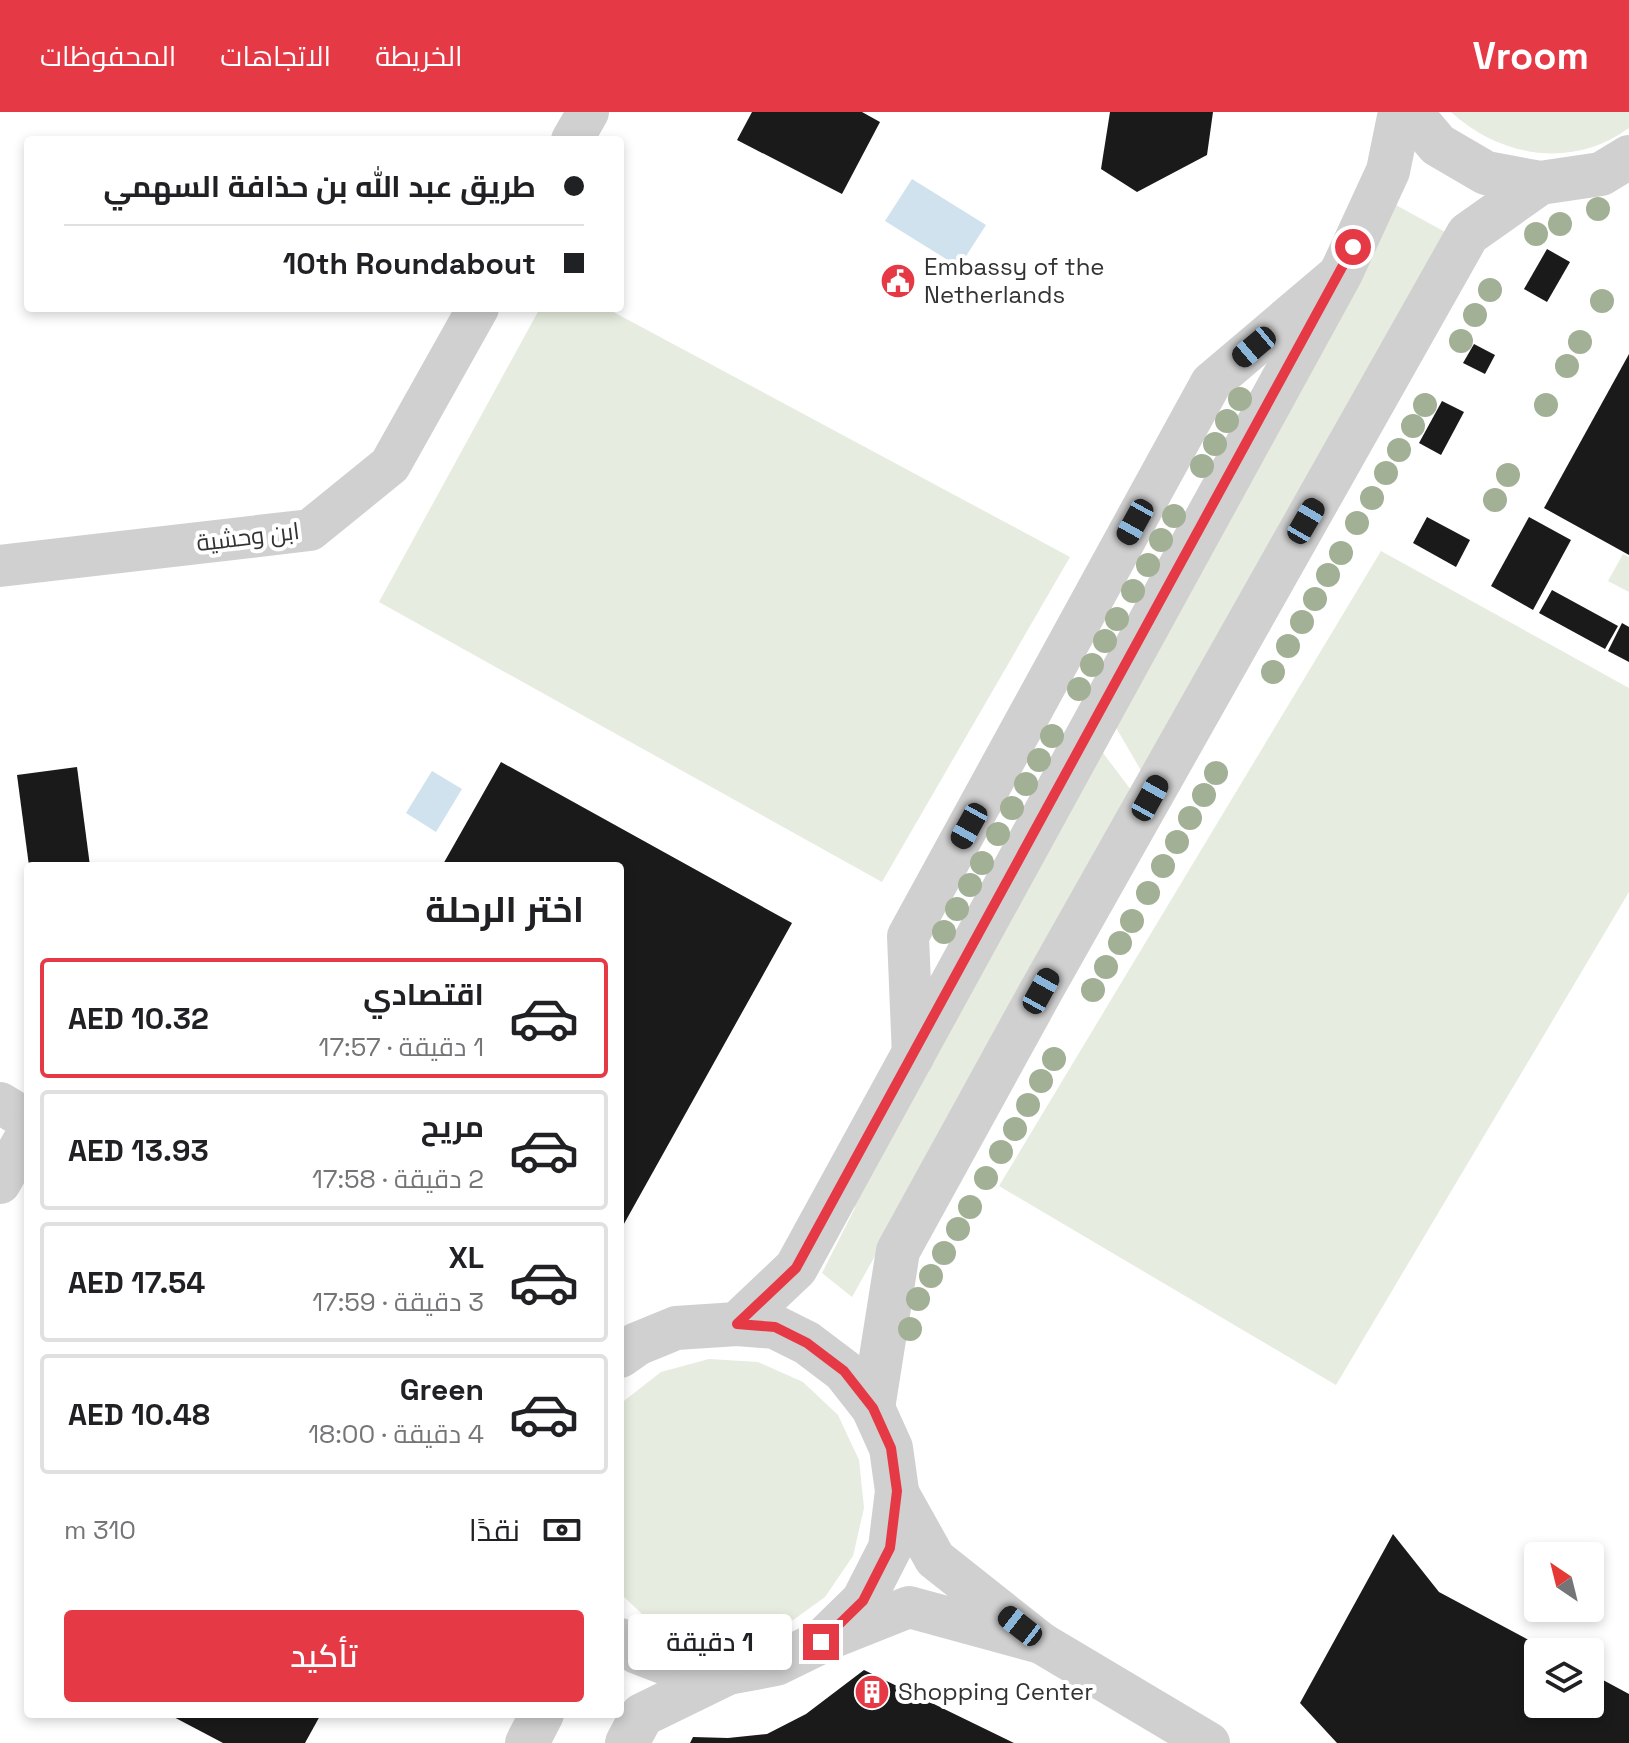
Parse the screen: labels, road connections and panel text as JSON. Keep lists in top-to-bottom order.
{
  "streets": {
    "street": ["ابن وحشية"]
  },
  "places": {
    "public building": ["Embassy of the Netherlands"],
    "building": ["Shopping Center"]
  },
  "north": "top left",
  "page": {
    "header": "Vroom",
    "nav": ["الخريطة", "الاتجاهات", "المحفوظات"],
    "banner": ["طريق عبد الله بن حذافة السهمي", "10th Roundabout"],
    "heading": "اختر الرحلة",
    "list": [
      {
        "name": "اقتصادي",
        "note": "1 دقيقة · 17:57",
        "value": "AED 10.32"
      },
      {
        "name": "مريح",
        "note": "2 دقيقة · 17:58",
        "value": "AED 13.93"
      },
      {
        "name": "XL",
        "note": "3 دقيقة · 17:59",
        "value": "AED 17.54"
      },
      {
        "name": "Green",
        "note": "4 دقيقة · 18:00",
        "value": "AED 10.48"
      }
    ],
    "pay": ["نقدًا", "310 m"],
    "buttons": "تأكيد",
    "bubble": "1 دقيقة"
  }
}
